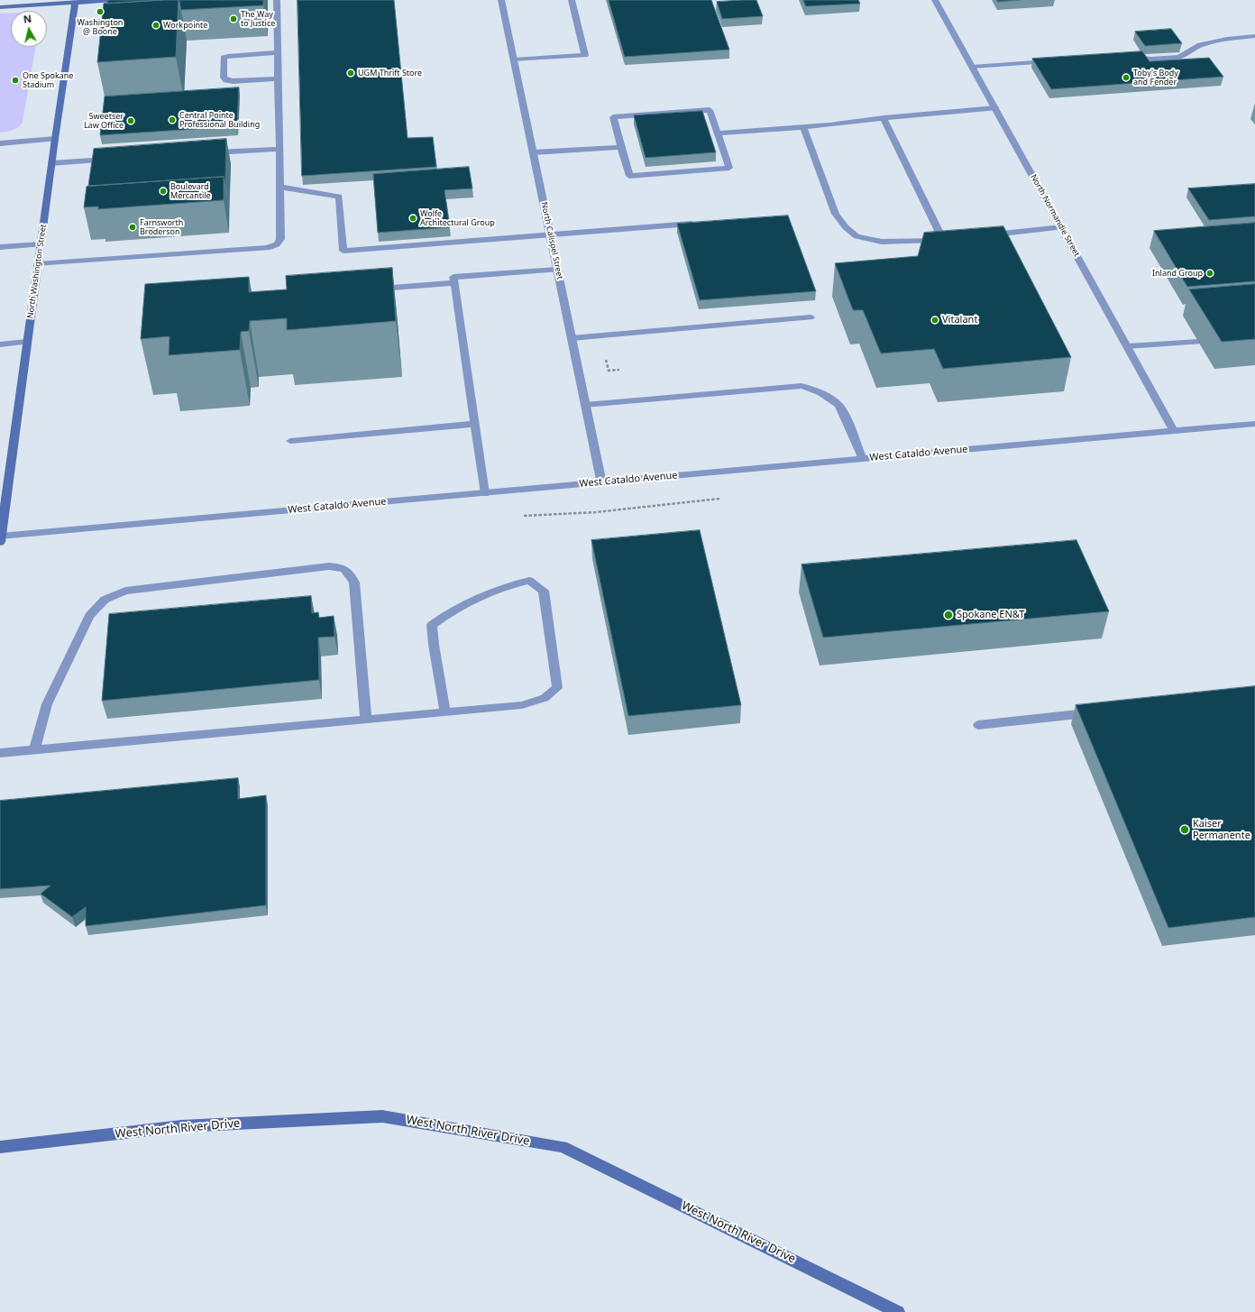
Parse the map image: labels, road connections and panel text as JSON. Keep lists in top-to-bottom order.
{
  "streets": {
    "main road": ["North Washington Street", "West North River Drive"],
    "street": ["North Normandie Street", "North Calispel Street", "West Cataldo Avenue"]
  },
  "crossings": [
    ["North Normandie Street", "West Cataldo Avenue"],
    ["North Calispel Street", "West Cataldo Avenue"],
    ["North Washington Street", "West Cataldo Avenue"]
  ],
  "places": [
    "Washington @ Boone",
    "The Way to Justice",
    "Workpointe",
    "UGM Thrift Store",
    "Toby's Body and Fender",
    "One Spokane Stadium",
    "Central Pointe Professional Building",
    "Sweetser Law Office",
    "Boulevard Mercantile",
    "Wolfe Architectural Group",
    "Farnsworth Broderson",
    "Inland Group",
    "Vitalant",
    "Spokane EN&T",
    "Kaiser Permanente"
  ],
  "north": "top"
}
